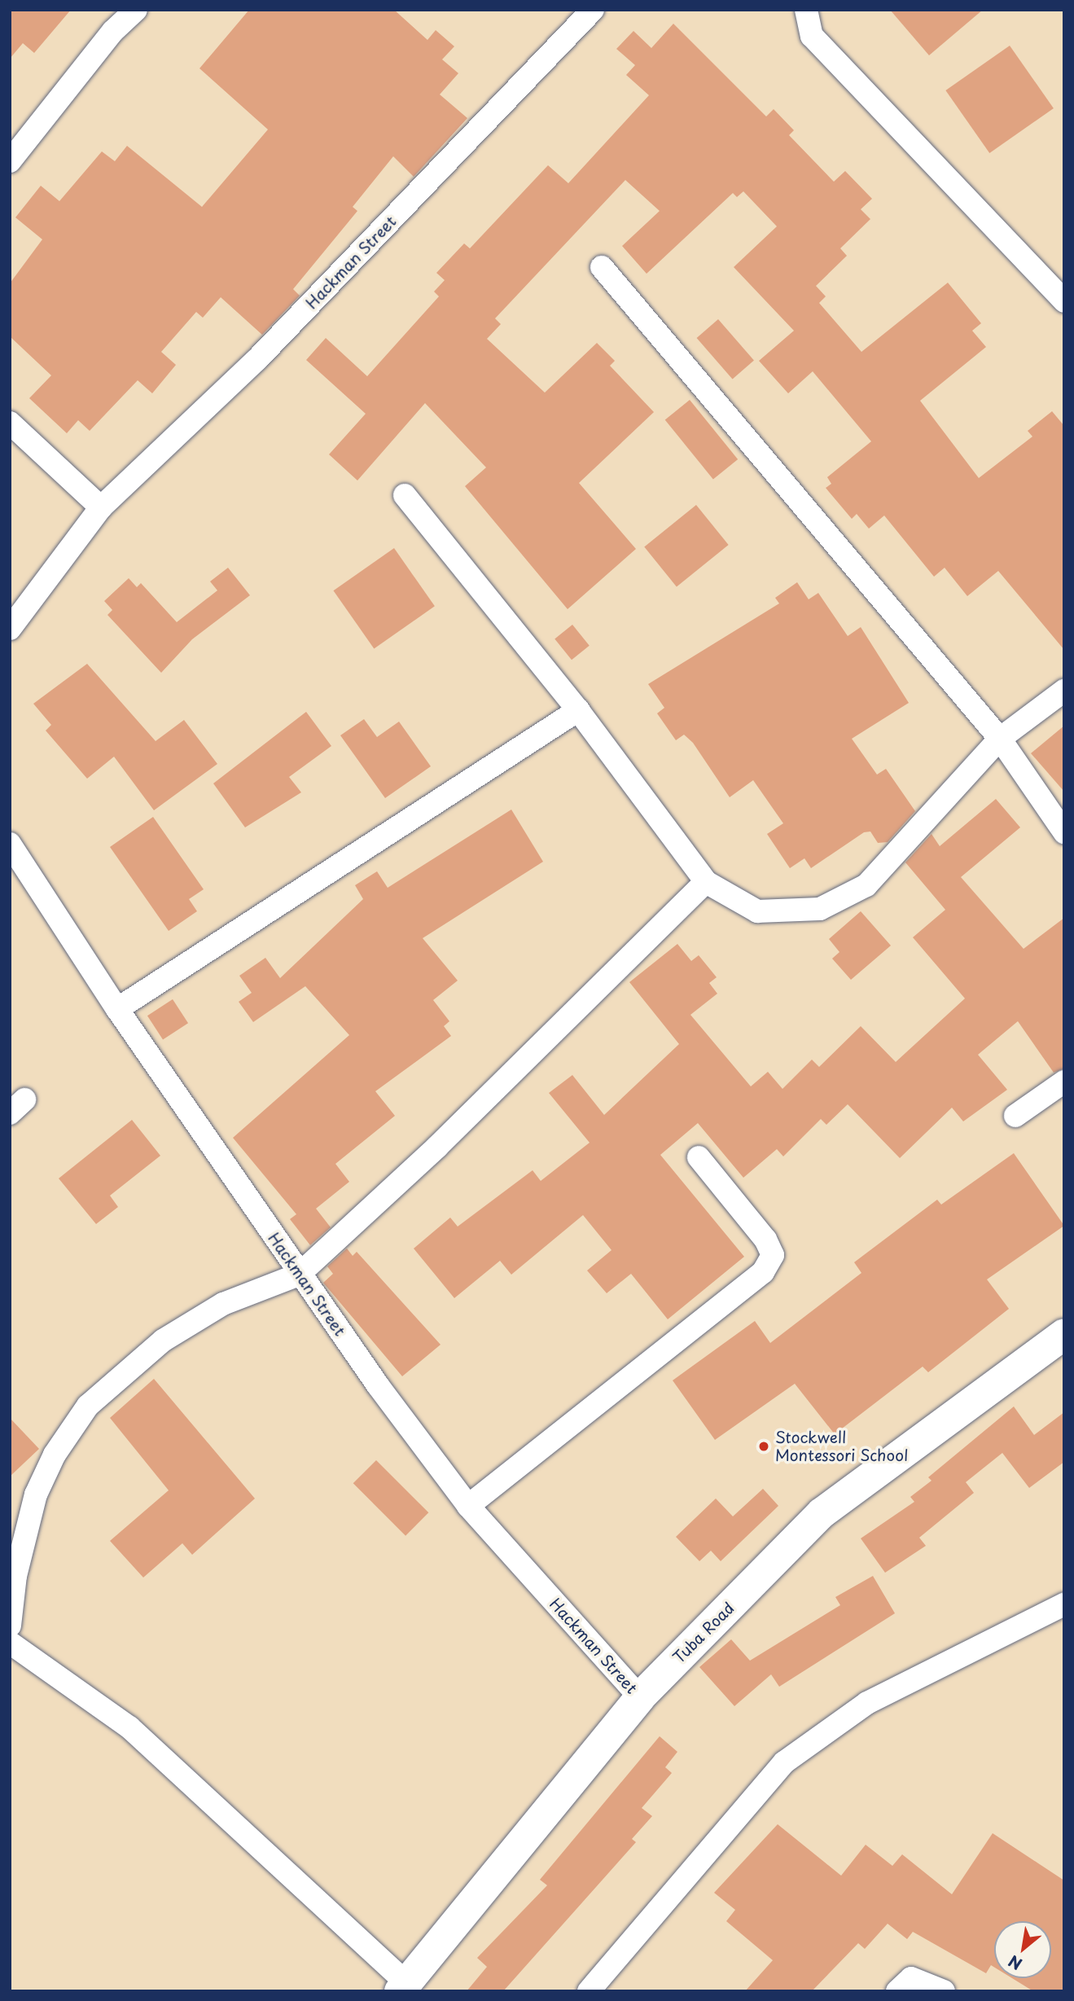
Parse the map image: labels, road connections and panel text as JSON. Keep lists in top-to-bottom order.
{
  "streets": {
    "street": ["Hackman Street", "Tuba Road"]
  },
  "crossings": [
    ["Hackman Street", "Tuba Road"]
  ],
  "places": ["Stockwell Montessori School"],
  "north": "bottom left"
}
